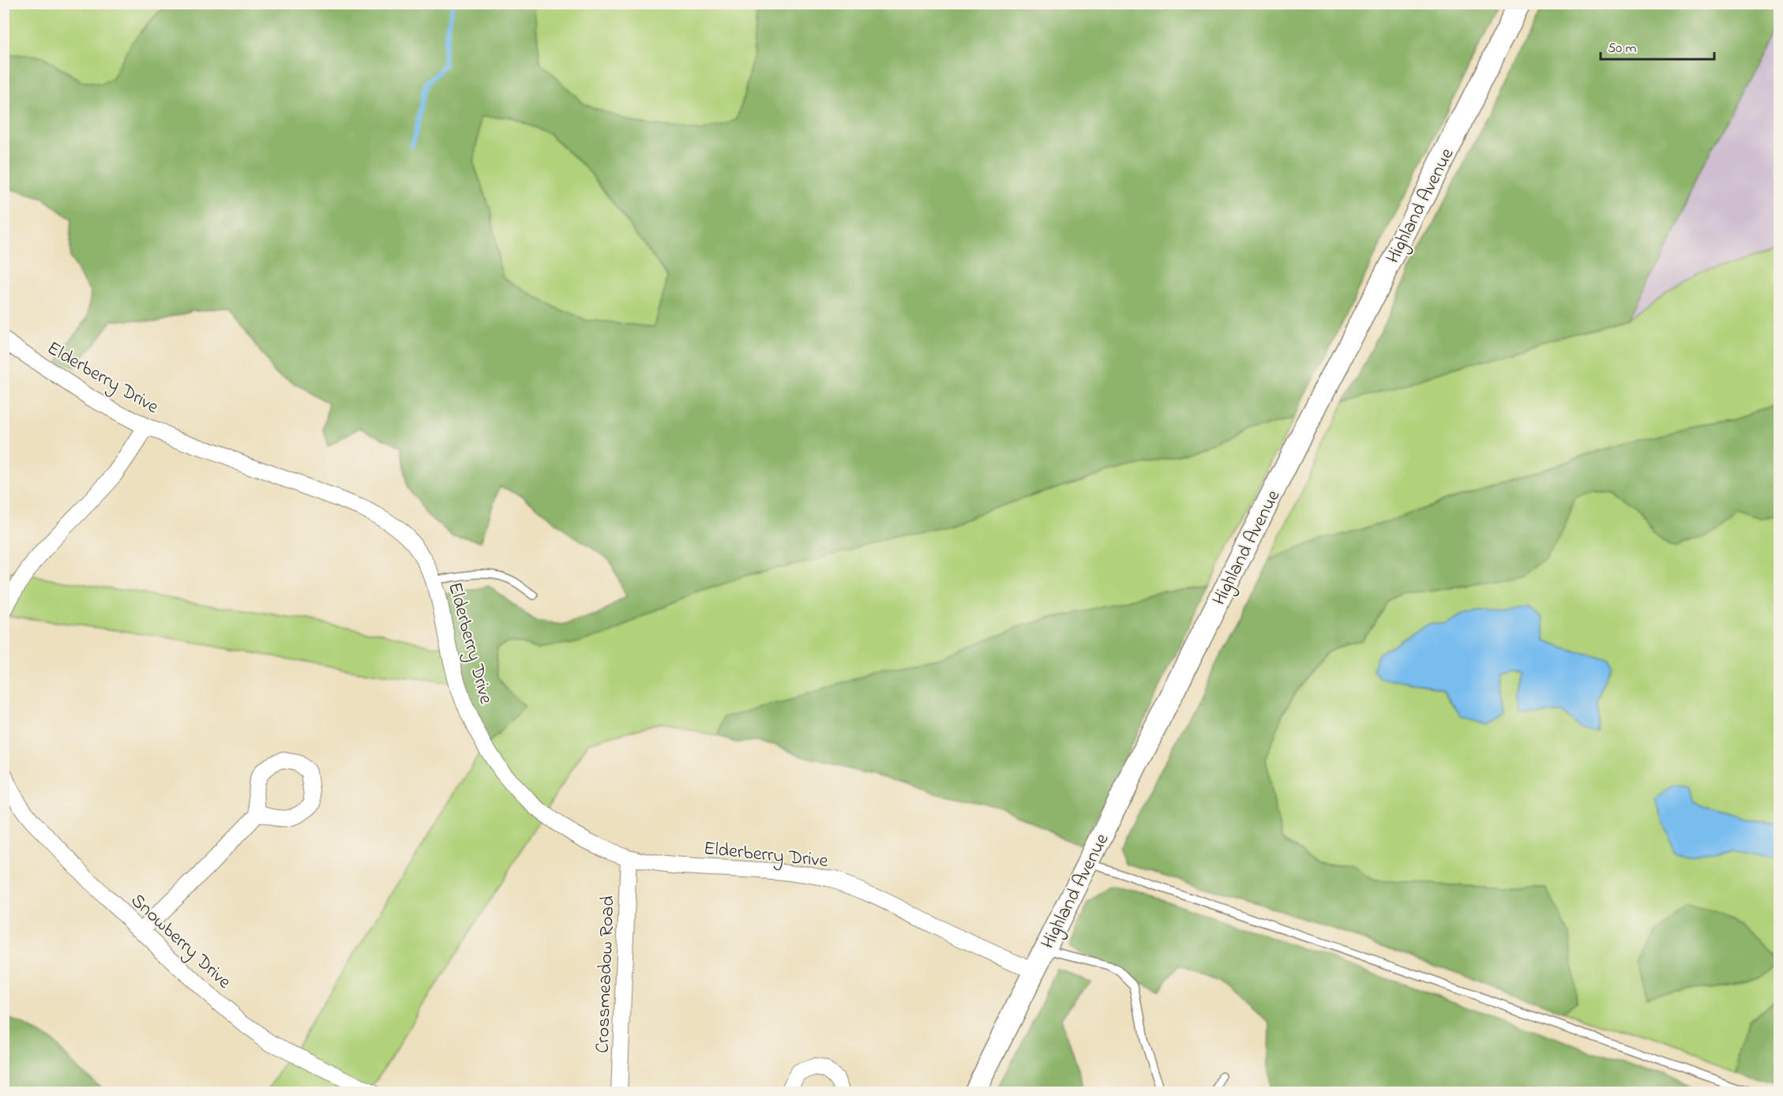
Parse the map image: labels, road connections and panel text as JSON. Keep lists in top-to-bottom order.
{
  "streets": {
    "street": [
      "Highland Avenue",
      "Elderberry Drive",
      "Snowberry Drive",
      "Crossmeadow Road"
    ]
  },
  "crossings": [
    ["Highland Avenue", "Elderberry Drive"],
    ["Elderberry Drive", "Crossmeadow Road"]
  ],
  "scale_bar": "50 m"
}
